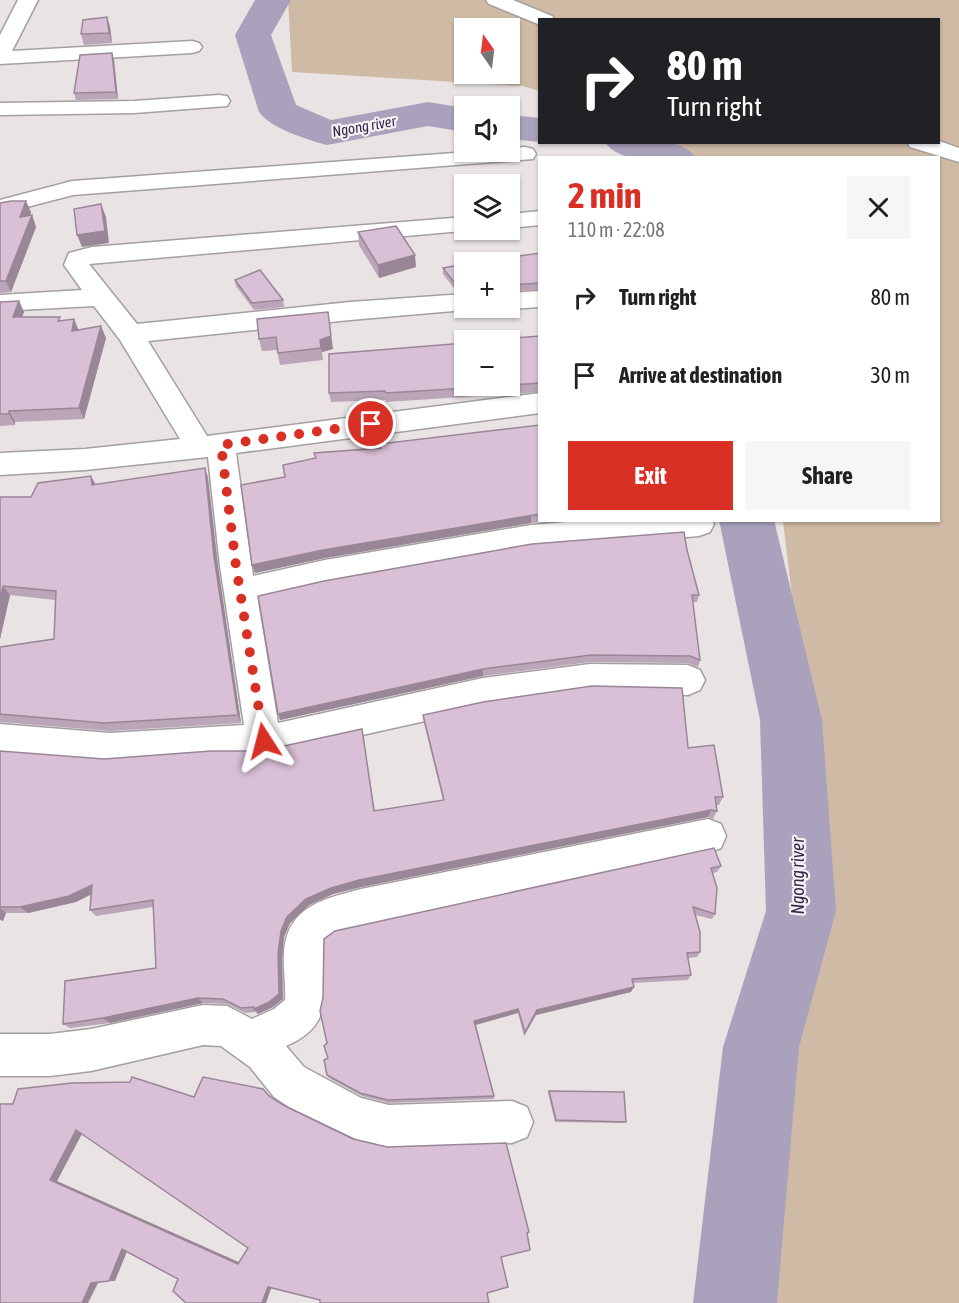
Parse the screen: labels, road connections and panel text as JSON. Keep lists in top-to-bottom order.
{
  "water": ["Ngong river"],
  "north": "top",
  "page": {
    "map_buttons": ["+", "−"],
    "turn": ["80 m", "Turn right"],
    "heading": ["2 min", "110 m · 22:08"],
    "list": [
      {
        "name": "Turn right",
        "value": "80 m"
      },
      {
        "name": "Arrive at destination",
        "value": "30 m"
      }
    ],
    "buttons": ["Exit", "Share"]
  }
}
